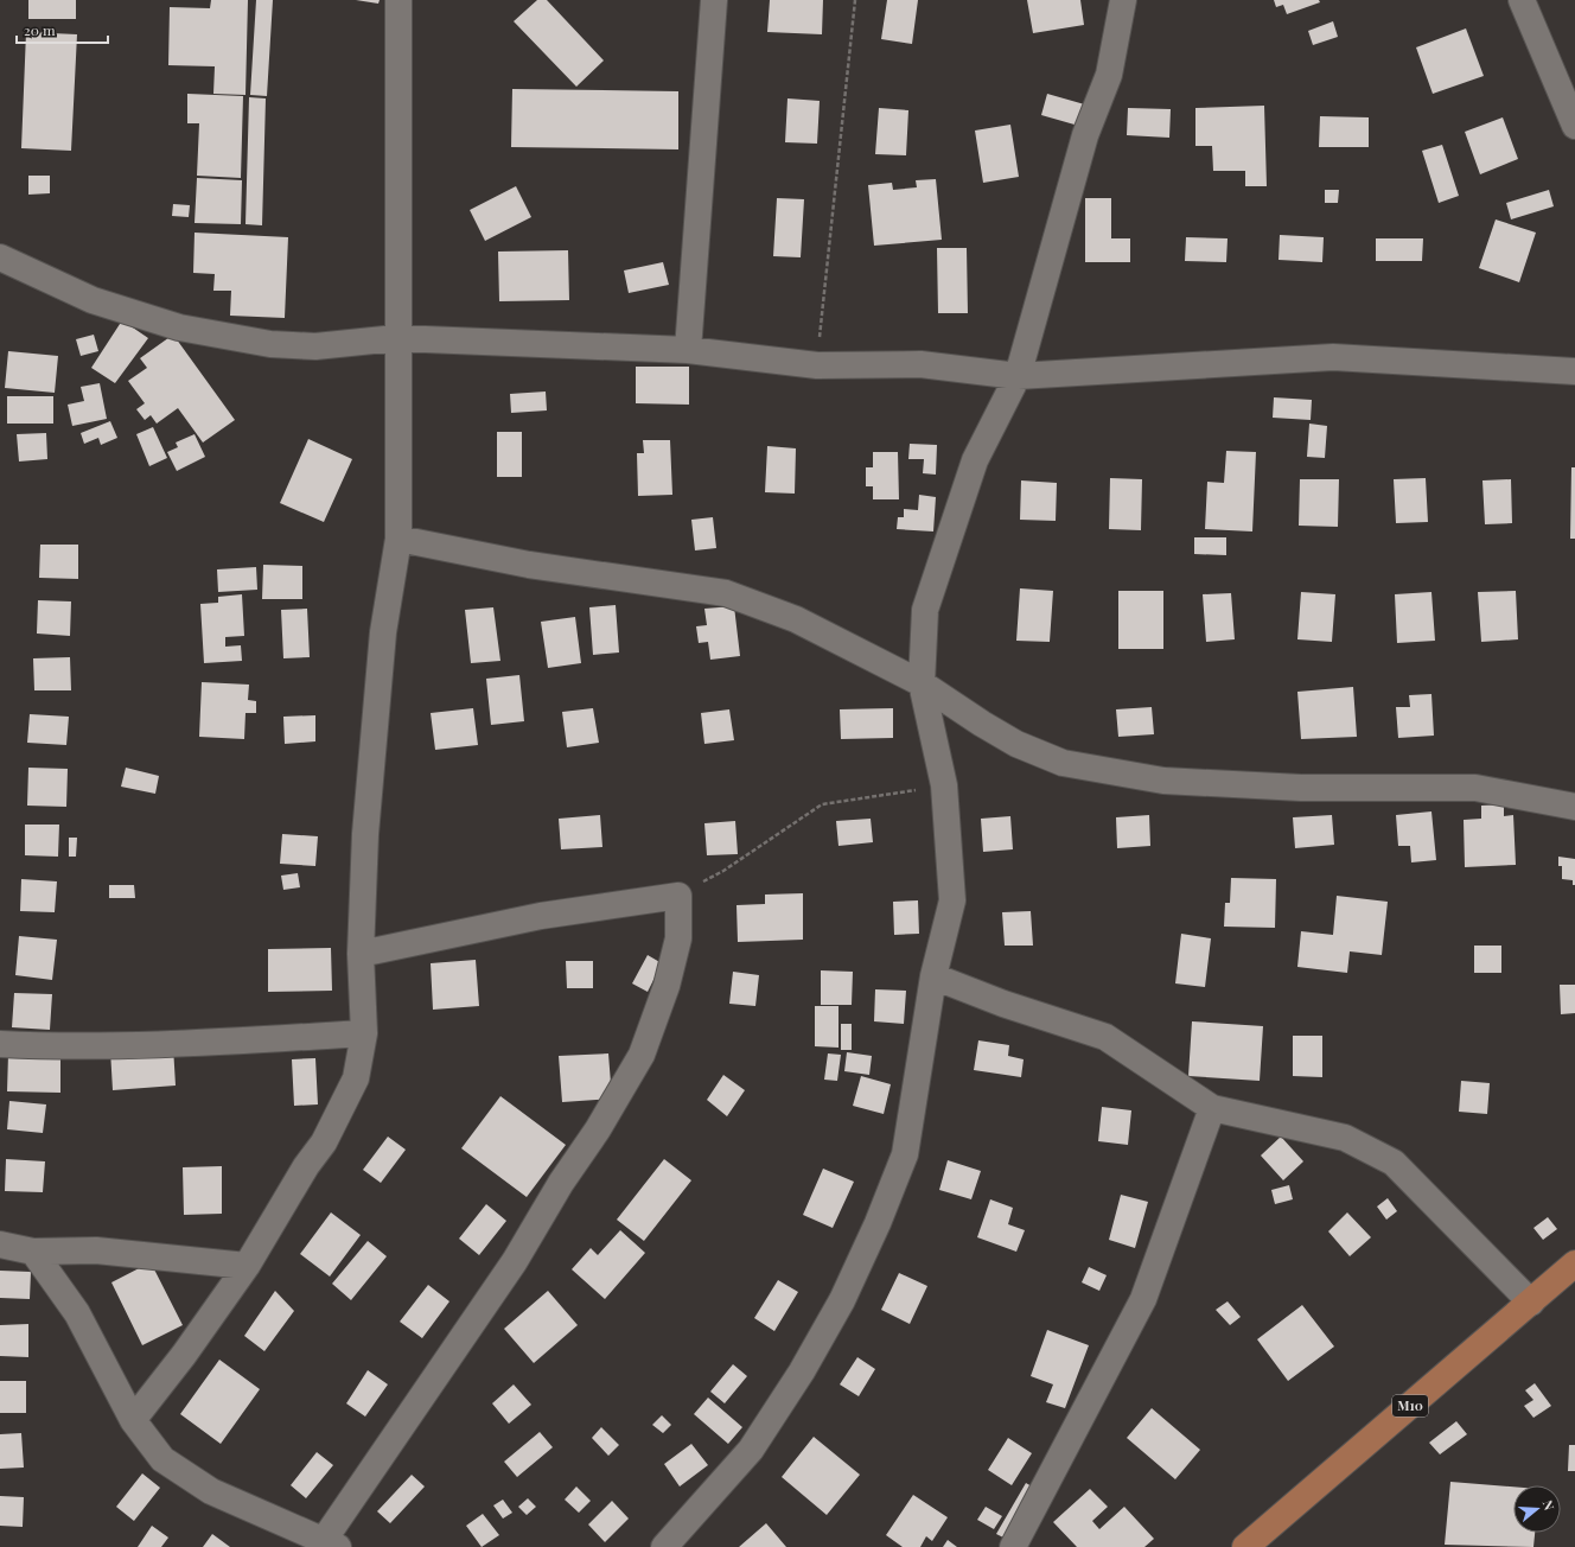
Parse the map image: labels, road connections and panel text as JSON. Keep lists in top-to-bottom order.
{
  "streets": {
    "main road": ["M10"]
  },
  "scale_bar": "20 m",
  "north": "right"
}
